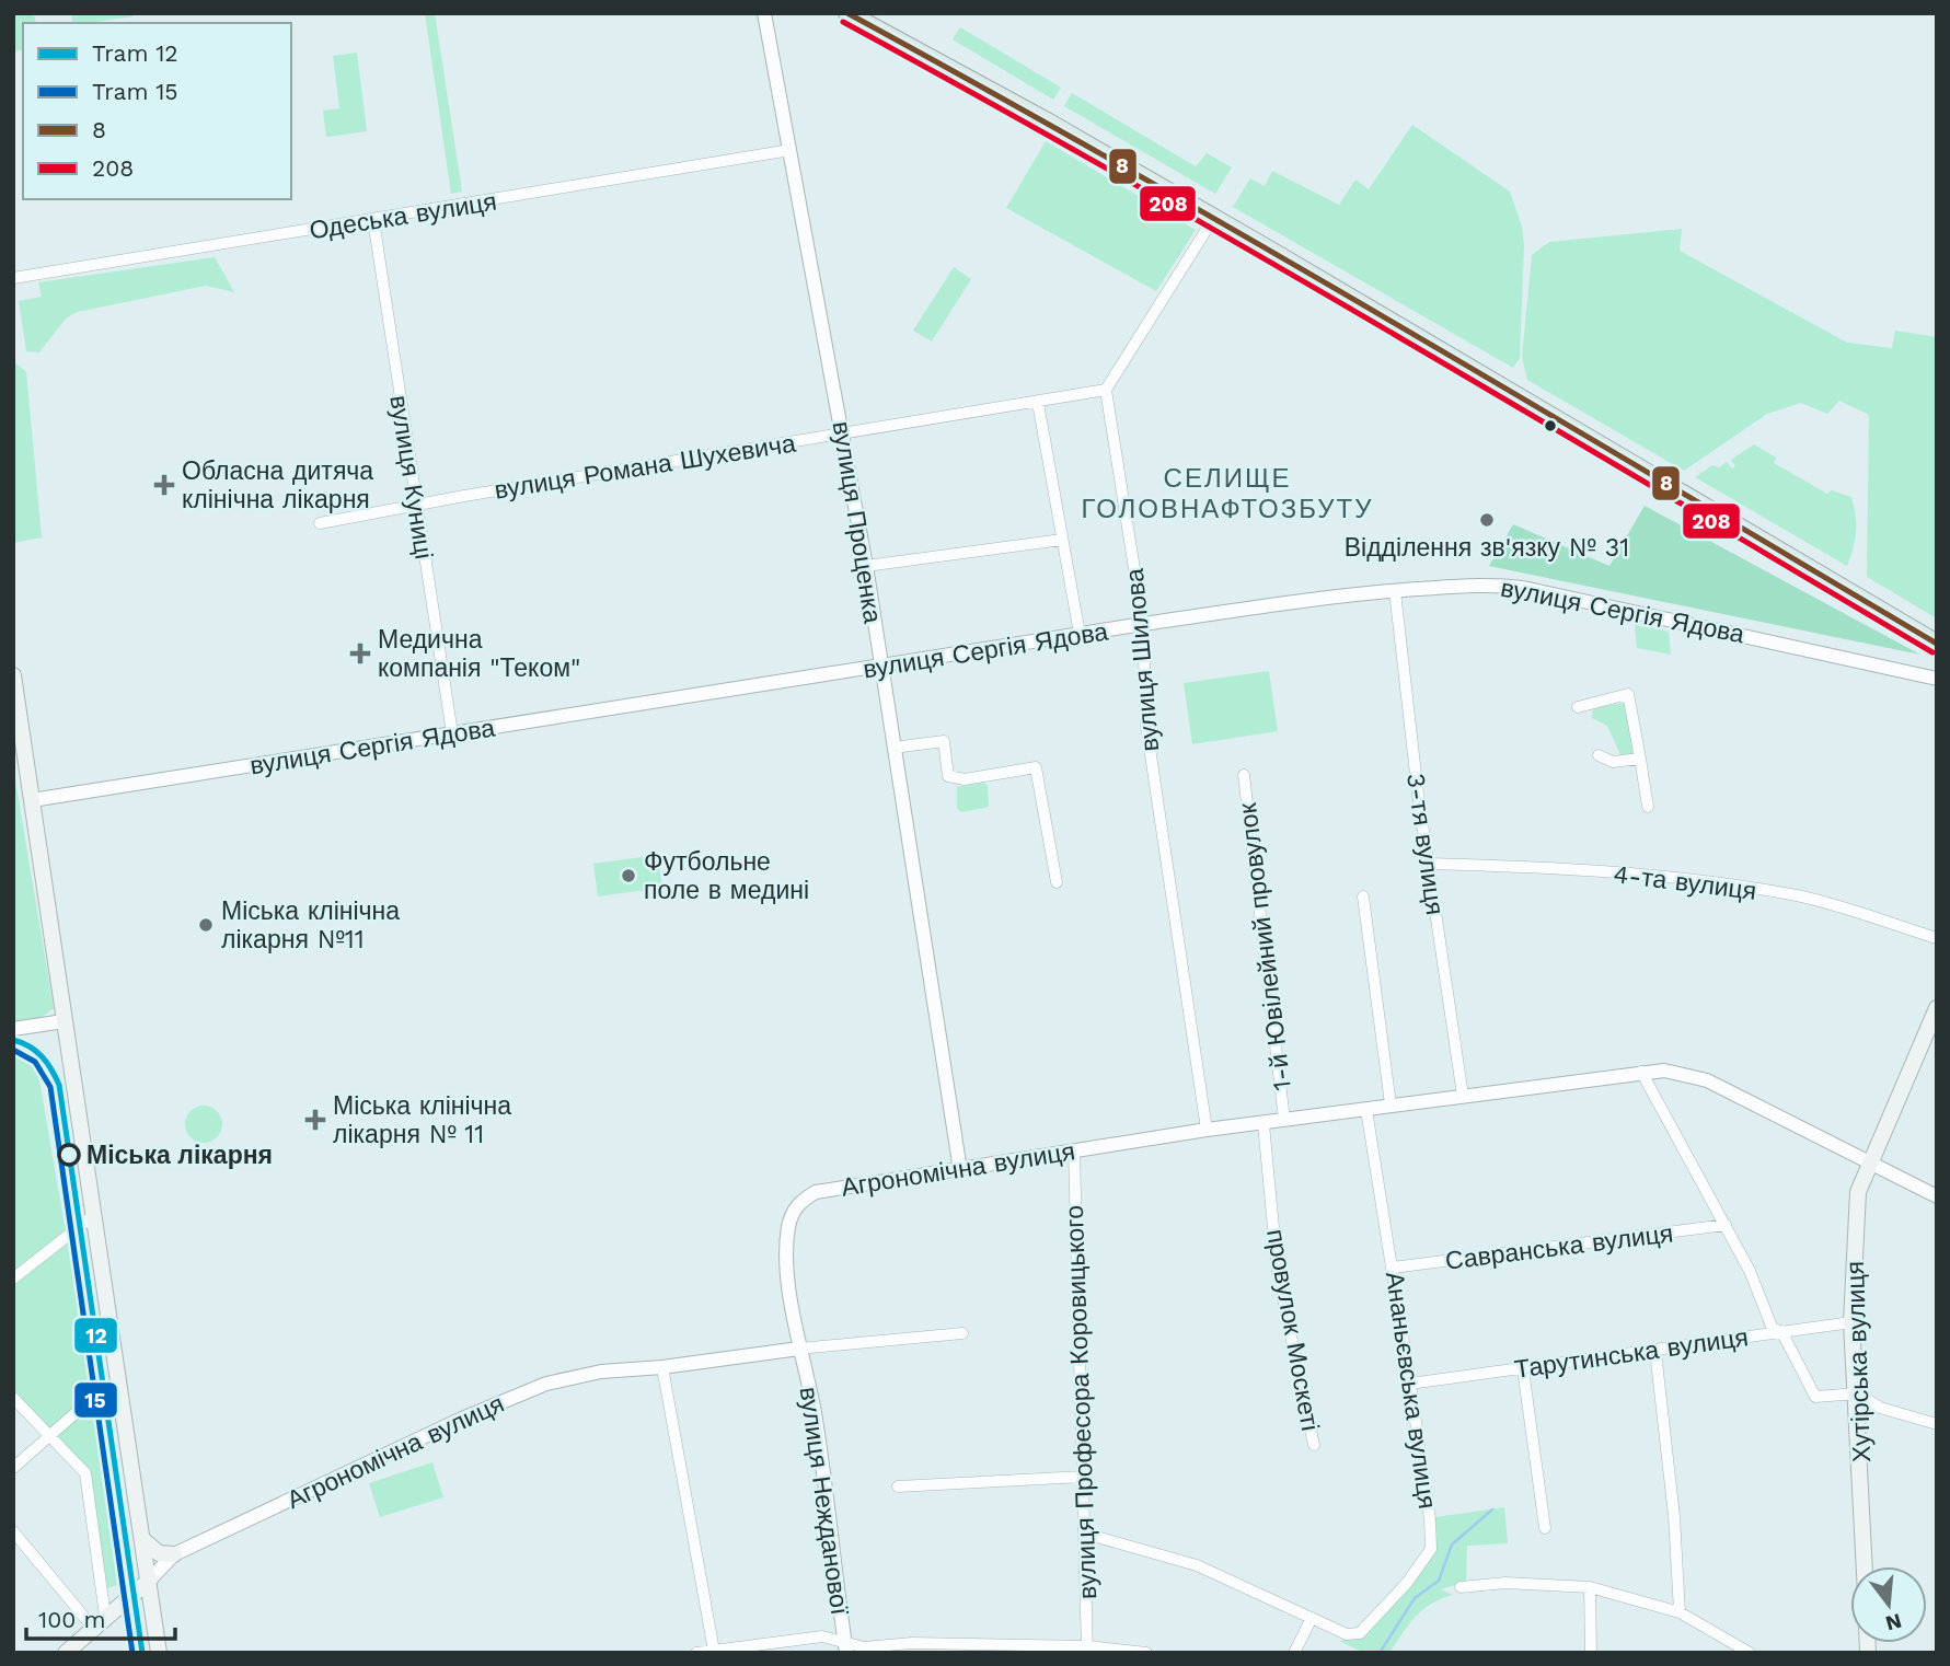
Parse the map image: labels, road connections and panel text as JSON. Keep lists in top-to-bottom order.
{
  "streets": {
    "main road": ["Хутірська вулиця"],
    "street": [
      "Одеська вулиця",
      "вулиця Романа Шухевича",
      "вулиця Куниці",
      "вулиця Проценка",
      "вулиця Сергія Ядова",
      "вулиця Шилова",
      "3-тя вулиця",
      "4-та вулиця",
      "1-й Ювілейний провулок",
      "Агрономічна вулиця",
      "Савранська вулиця",
      "провулок Москеті",
      "Тарутинська вулиця",
      "Ананьєвська вулиця",
      "вулиця Професора Коровицького",
      "вулиця Нежданової"
    ]
  },
  "crossings": [
    ["Одеська вулиця", "вулиця Куниці"],
    ["Одеська вулиця", "вулиця Проценка"],
    ["вулиця Романа Шухевича", "вулиця Куниці"],
    ["вулиця Романа Шухевича", "вулиця Проценка"],
    ["вулиця Романа Шухевича", "вулиця Шилова"],
    ["вулиця Куниці", "вулиця Сергія Ядова"],
    ["вулиця Проценка", "вулиця Сергія Ядова"],
    ["вулиця Проценка", "Агрономічна вулиця"],
    ["вулиця Сергія Ядова", "вулиця Шилова"],
    ["вулиця Сергія Ядова", "3-тя вулиця"],
    ["вулиця Шилова", "Агрономічна вулиця"],
    ["3-тя вулиця", "4-та вулиця"],
    ["3-тя вулиця", "Агрономічна вулиця"],
    ["1-й Ювілейний провулок", "Агрономічна вулиця"],
    ["Агрономічна вулиця", "провулок Москеті"],
    ["Агрономічна вулиця", "Хутірська вулиця"],
    ["Агрономічна вулиця", "Ананьєвська вулиця"],
    ["Агрономічна вулиця", "вулиця Професора Коровицького"],
    ["Агрономічна вулиця", "вулиця Нежданової"],
    ["Савранська вулиця", "Ананьєвська вулиця"],
    ["Тарутинська вулиця", "Хутірська вулиця"],
    ["Тарутинська вулиця", "Ананьєвська вулиця"]
  ],
  "districts": ["СЕЛИЩЕ ГОЛОВНАФТОЗБУТУ"],
  "places": {
    "health": ["Обласна дитяча клінічна лікарня", "Медична компанія \"Теком\"", "Міська клінічна лікарня № 11"],
    "other": [
      "Відділення зв'язку № 31",
      "Футбольне поле в медині",
      "Міська клінічна лікарня №11",
      "Міська лікарня"
    ]
  },
  "lines": [
    "transit line 8",
    "transit line 208",
    "tram line 12",
    "tram line 15"
  ],
  "legend": [
    "Tram 12",
    "Tram 15",
    "8",
    "208"
  ],
  "scale_bar": "100 m",
  "north": "bottom"
}
